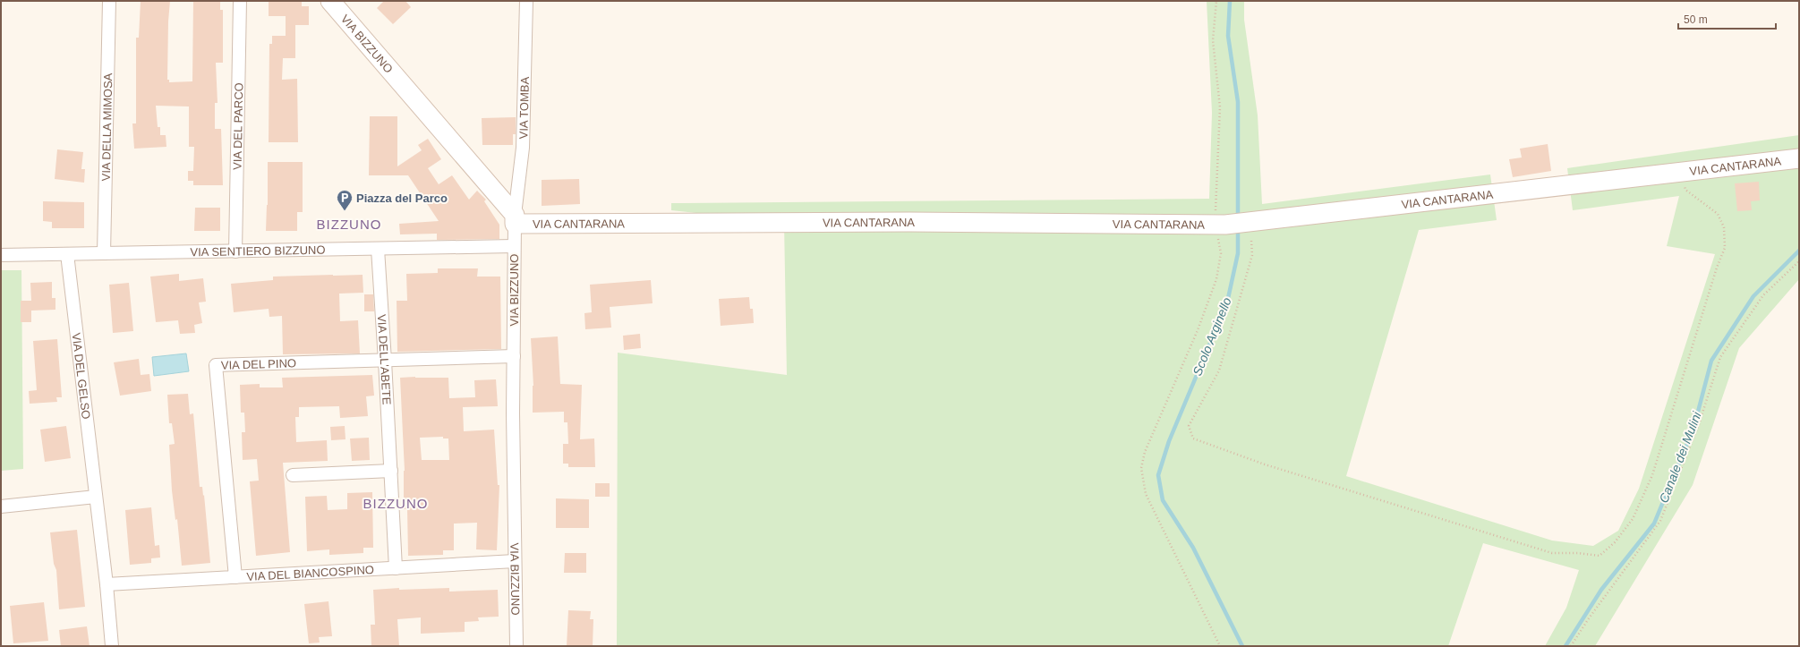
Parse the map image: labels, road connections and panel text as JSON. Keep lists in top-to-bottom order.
{
  "streets": {
    "street": [
      "VIA BIZZUNO",
      "VIA TOMBA",
      "VIA DEL PARCO",
      "VIA DELLA MIMOSA",
      "VIA CANTARANA",
      "VIA SENTIERO BIZZUNO",
      "VIA DELL'ABETE",
      "VIA DEL PINO",
      "VIA DEL GELSO",
      "VIA DEL BIANCOSPINO"
    ]
  },
  "crossings": [
    ["VIA BIZZUNO", "VIA TOMBA"],
    ["VIA BIZZUNO", "VIA CANTARANA"],
    ["VIA BIZZUNO", "VIA SENTIERO BIZZUNO"],
    ["VIA BIZZUNO", "VIA DEL PINO"],
    ["VIA BIZZUNO", "VIA DEL BIANCOSPINO"],
    ["VIA TOMBA", "VIA CANTARANA"],
    ["VIA DEL PARCO", "VIA SENTIERO BIZZUNO"],
    ["VIA DELLA MIMOSA", "VIA SENTIERO BIZZUNO"],
    ["VIA SENTIERO BIZZUNO", "VIA DELL'ABETE"],
    ["VIA SENTIERO BIZZUNO", "VIA DEL GELSO"],
    ["VIA DELL'ABETE", "VIA DEL PINO"],
    ["VIA DELL'ABETE", "VIA DEL BIANCOSPINO"],
    ["VIA DEL PINO", "VIA DEL BIANCOSPINO"],
    ["VIA DEL GELSO", "VIA DEL BIANCOSPINO"]
  ],
  "districts": ["BIZZUNO", "BIZZUNO"],
  "water": ["Scolo Arginello", "Canale dei Mulini"],
  "places": {
    "parking": ["Piazza del Parco"]
  },
  "scale_bar": "50 m"
}
